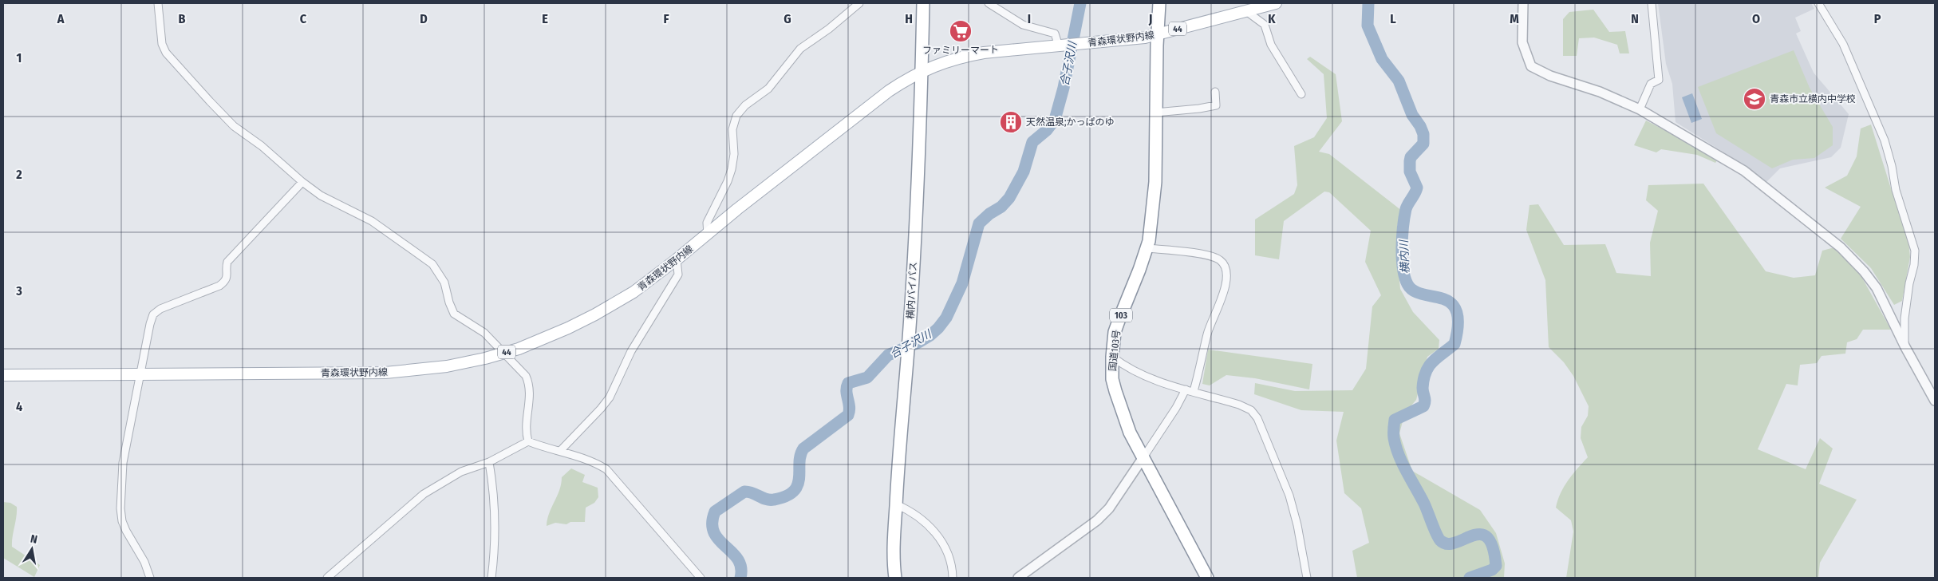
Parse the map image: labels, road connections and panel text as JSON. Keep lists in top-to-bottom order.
{
  "streets": {
    "highway": ["横内バイパス", "103", "国道103号"],
    "main road": ["44", "青森環状野内線"]
  },
  "crossings": [
    ["青森環状野内線", "横内バイパス"],
    ["青森環状野内線", "103"],
    ["青森環状野内線", "国道103号"],
    ["103", "国道103号"]
  ],
  "water": ["合子沢川", "横内川"],
  "places": {
    "supermarket": ["ファミリーマート"],
    "school or university": ["青森市立横内中学校"],
    "building": ["天然温泉;かっぱのゆ"]
  },
  "north": "top",
  "grid": {
    "columns": [
      "A",
      "B",
      "C",
      "D",
      "E",
      "F",
      "G",
      "H",
      "I",
      "J",
      "K",
      "L",
      "M",
      "N",
      "O",
      "P"
    ],
    "rows": [
      "1",
      "2",
      "3",
      "4"
    ]
  }
}
